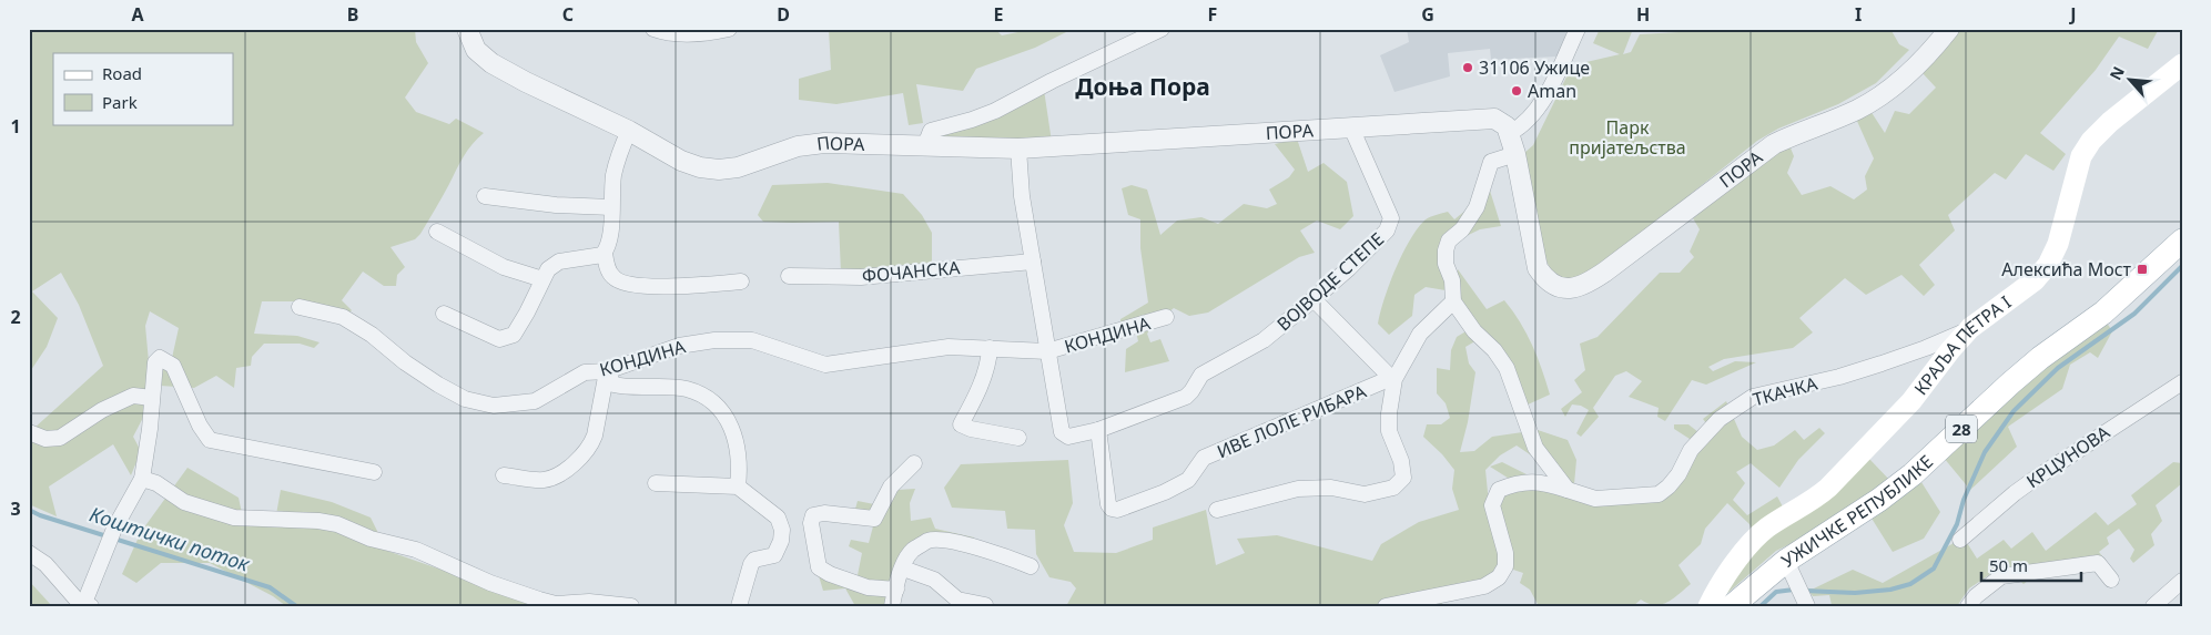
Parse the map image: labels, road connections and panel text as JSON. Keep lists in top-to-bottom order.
{
  "streets": {
    "main road": ["КРАЉА ПЕТРА I", "28", "УЖИЧКЕ РЕПУБЛИКЕ"],
    "street": [
      "ПОРА",
      "ФОЧАНСКА",
      "ВОЈВОДЕ СТЕПЕ",
      "КОНДИНА",
      "ТКАЧКА",
      "ИВЕ ЛОЛЕ РИБАРА",
      "КРЦУНОВА"
    ]
  },
  "crossings": [
    ["ПОРА", "ВОЈВОДЕ СТЕПЕ"],
    ["ПОРА", "КОНДИНА"],
    ["ФОЧАНСКА", "КОНДИНА"],
    ["ВОЈВОДЕ СТЕПЕ", "ИВЕ ЛОЛЕ РИБАРА"],
    ["КРАЉА ПЕТРА I", "ТКАЧКА"]
  ],
  "districts": ["Доња Пора"],
  "water": ["Коштички поток"],
  "parks": ["Парк пријатељства"],
  "places": {
    "other": ["31106 Ужице", "Aman"],
    "transit": ["Алексића Мост"]
  },
  "legend": ["Road", "Park"],
  "scale_bar": "50 m",
  "north": "top left",
  "grid": {
    "columns": [
      "A",
      "B",
      "C",
      "D",
      "E",
      "F",
      "G",
      "H",
      "I",
      "J"
    ],
    "rows": ["1", "2", "3"]
  }
}
